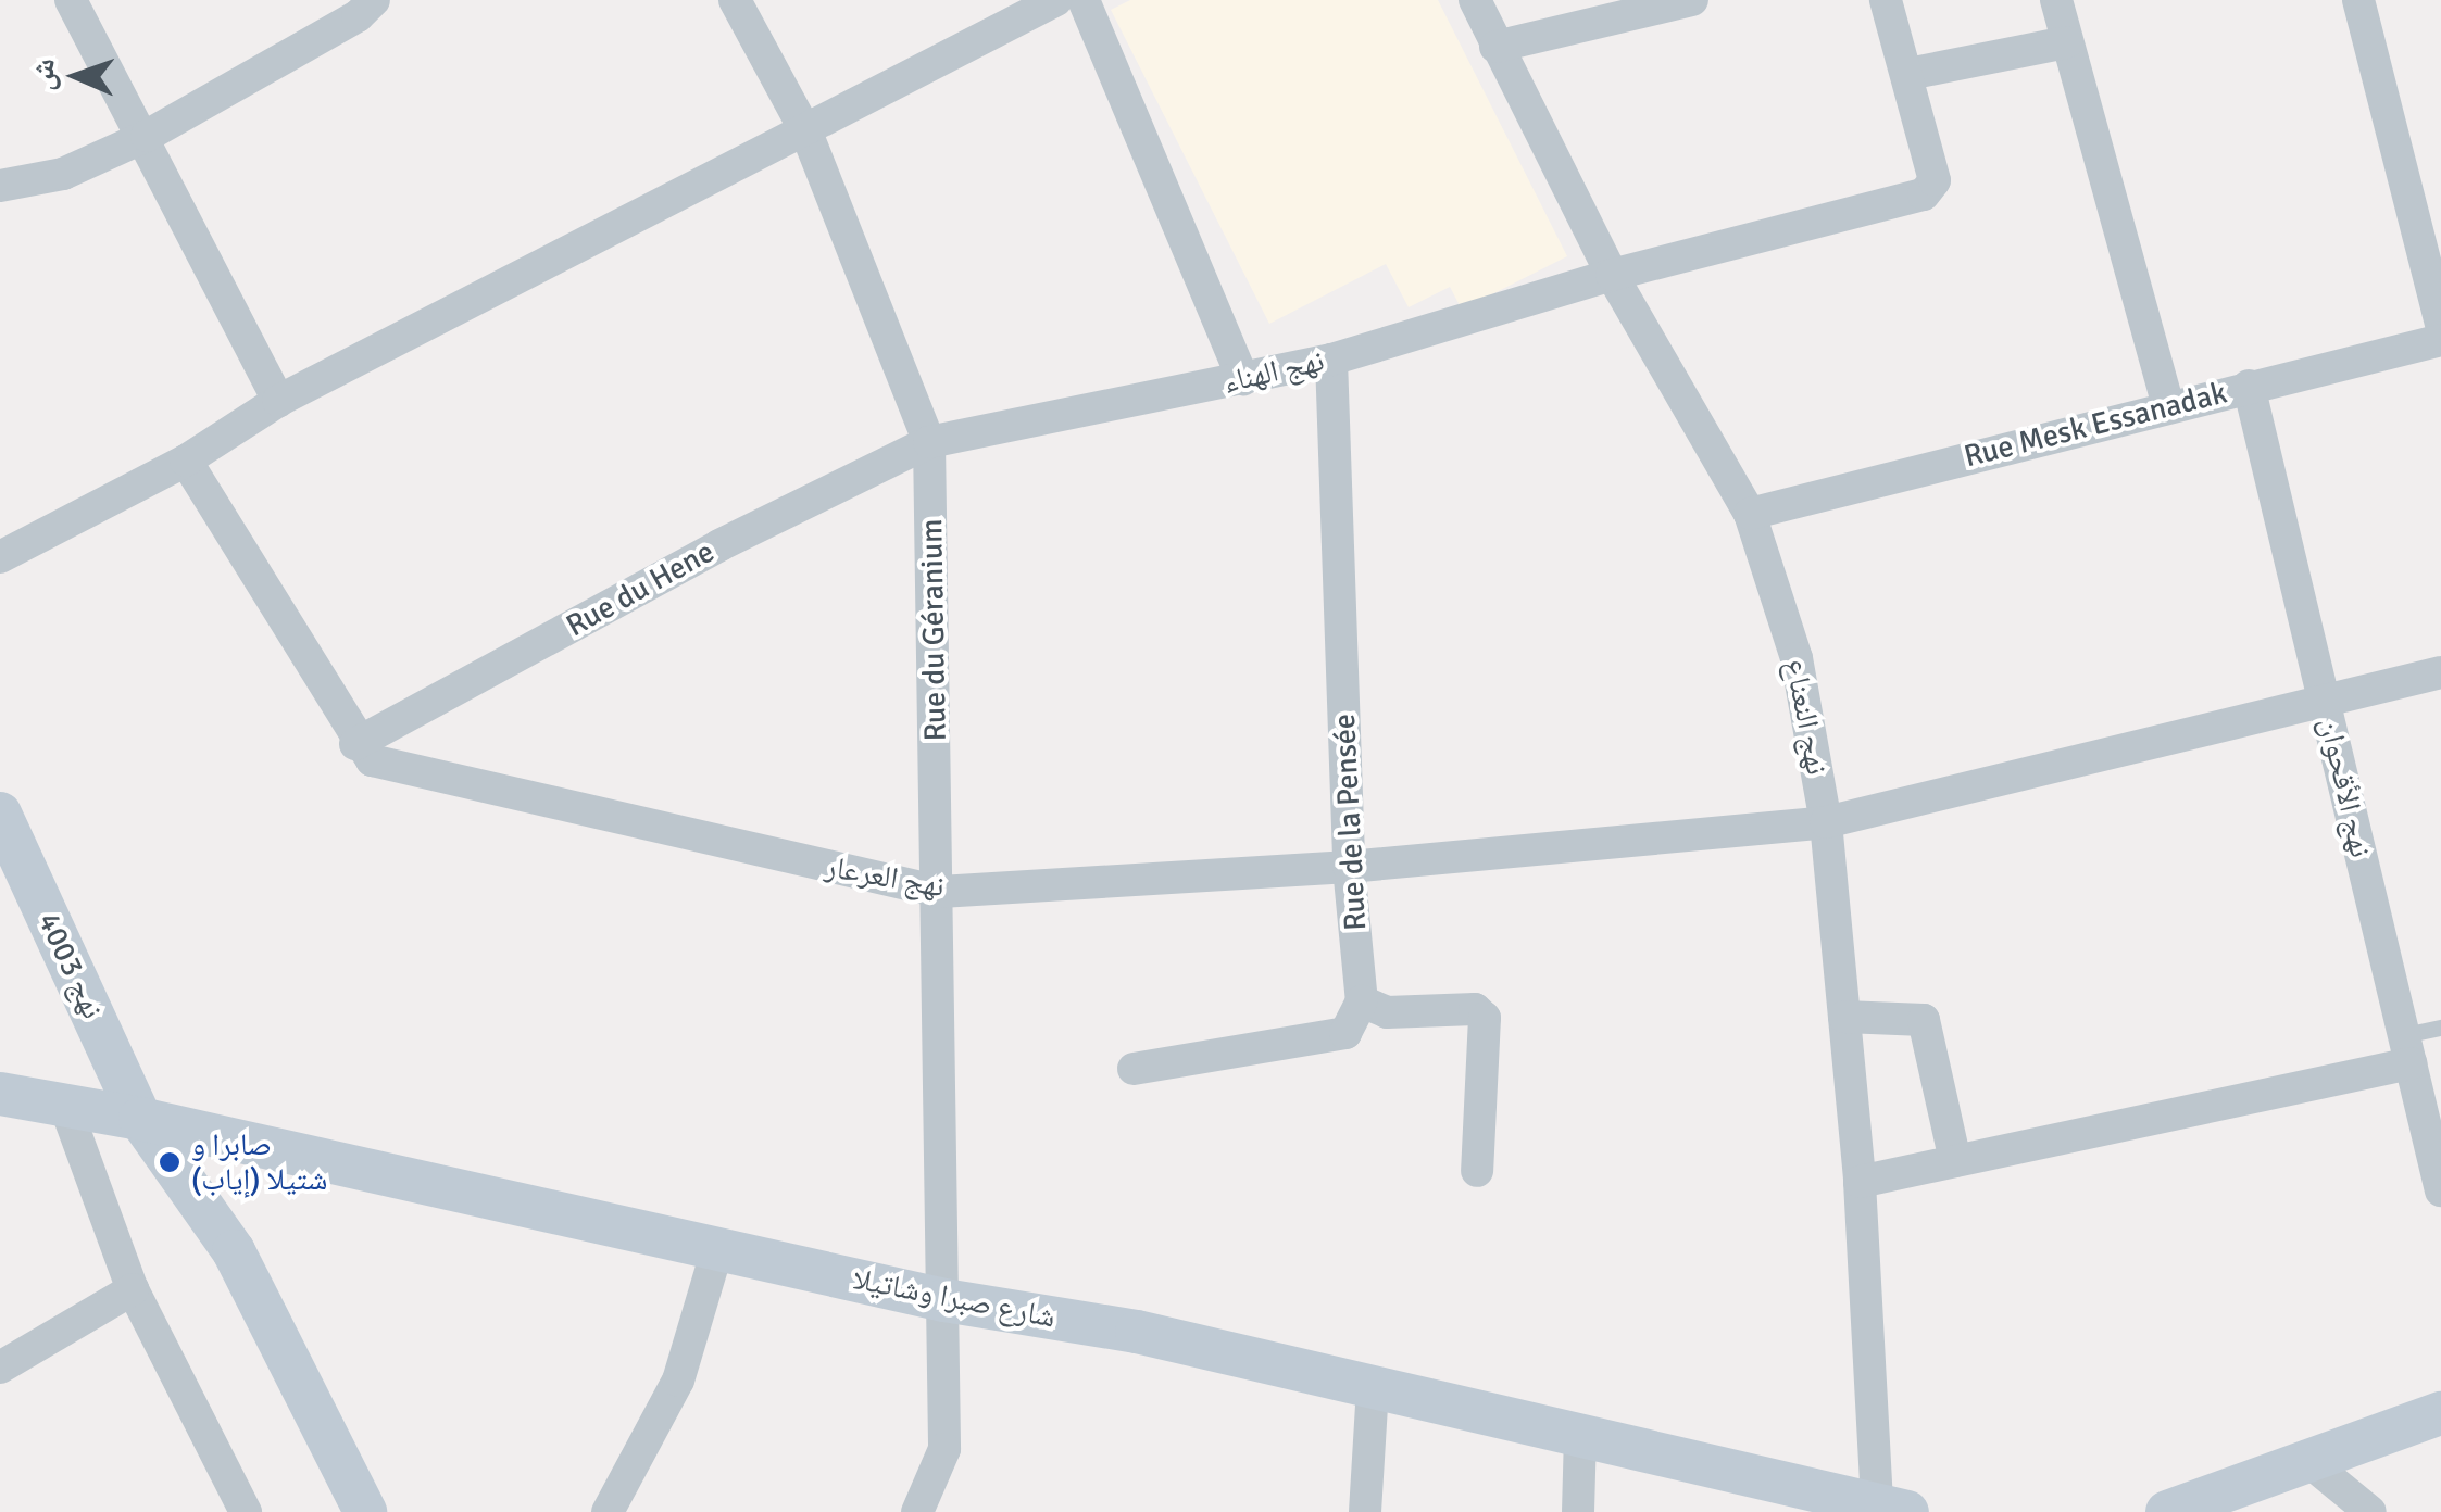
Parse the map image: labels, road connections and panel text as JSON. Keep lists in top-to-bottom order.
{
  "streets": {
    "main road": ["نهج 4003", "شارع صبرا وشاتيلا"],
    "street": [
      "نهج الهناء",
      "Rue Mesk Essanadak",
      "Rue du Hene",
      "Rue du Géranium",
      "نهج النعناع",
      "نهج الأقحوان",
      "Rue de la Pensée",
      "نهج العرعار"
    ]
  },
  "crossings": [
    ["نهج الهناء", "Rue du Hene"],
    ["نهج الهناء", "Rue du Géranium"],
    ["نهج الهناء", "نهج النعناع"],
    ["نهج الهناء", "Rue de la Pensée"],
    ["Rue Mesk Essanadak", "نهج النعناع"],
    ["Rue Mesk Essanadak", "نهج الأقحوان"],
    ["Rue du Hene", "Rue du Géranium"],
    ["Rue du Hene", "نهج العرعار"],
    ["Rue du Géranium", "نهج العرعار"],
    ["Rue du Géranium", "شارع صبرا وشاتيلا"],
    ["نهج النعناع", "نهج العرعار"],
    ["نهج النعناع", "شارع صبرا وشاتيلا"],
    ["نهج الأقحوان", "نهج العرعار"],
    ["Rue de la Pensée", "نهج العرعار"],
    ["نهج 4003", "شارع صبرا وشاتيلا"]
  ],
  "places": ["صابرا و شتيلا (إياب)"],
  "north": "left"
}
